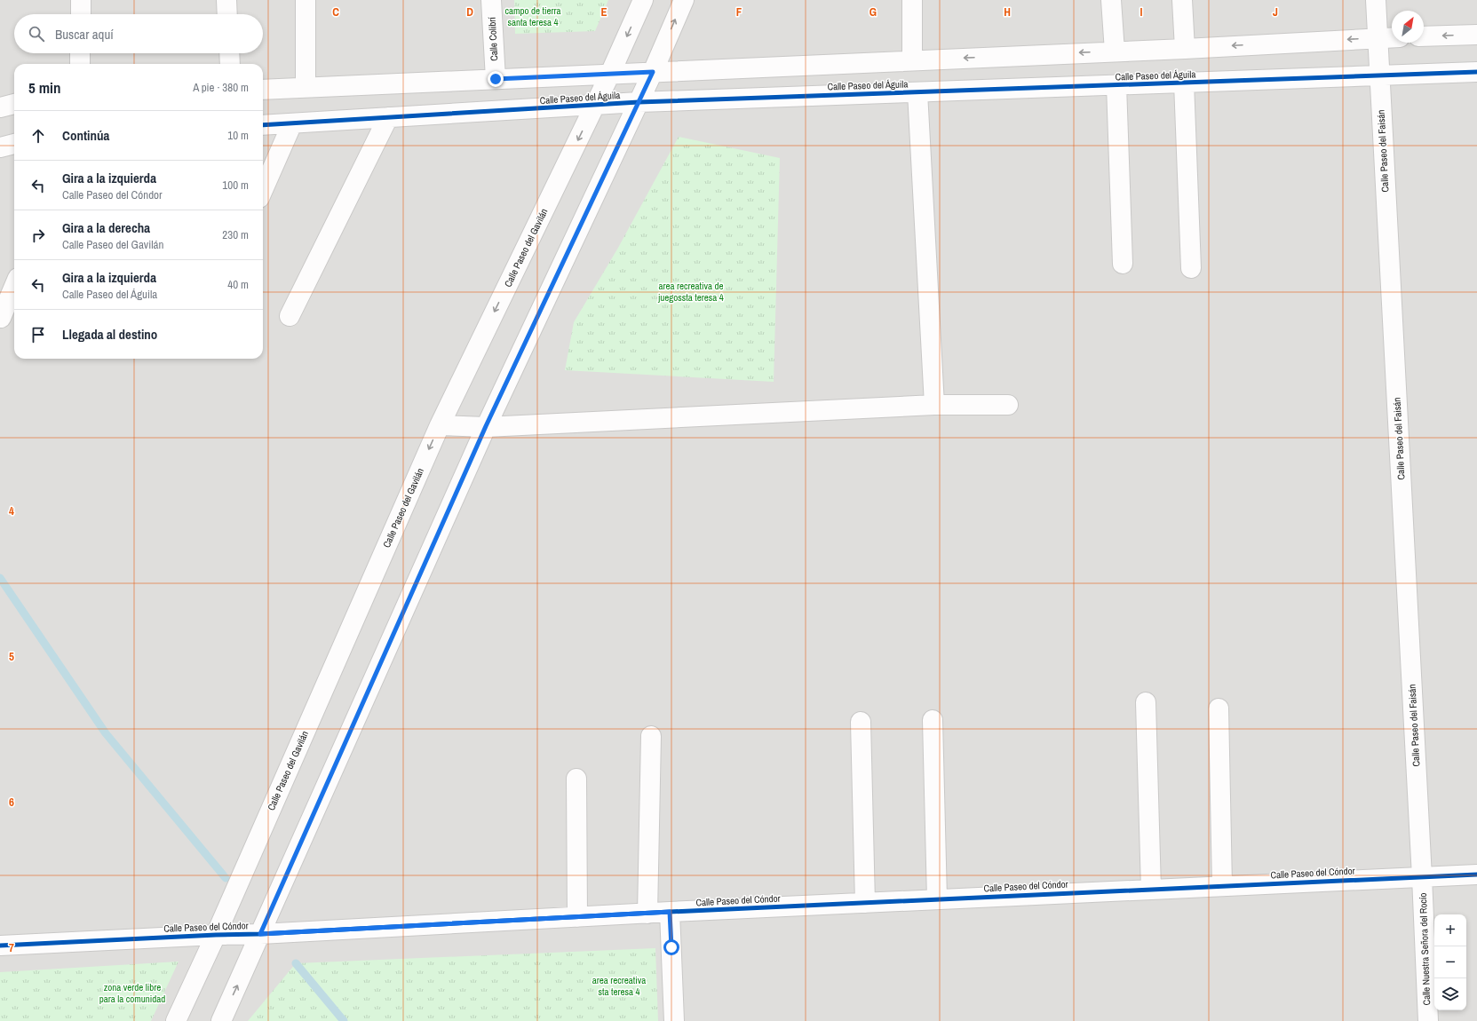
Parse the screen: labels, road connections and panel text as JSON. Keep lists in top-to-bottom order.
{
  "streets": {
    "street": [
      "Calle Colibrí",
      "Calle Paseo del Águila",
      "Calle Paseo del Faisán",
      "Calle Paseo del Gavilán",
      "Calle Paseo del Cóndor",
      "Calle Nuestra Señora del Rocío"
    ]
  },
  "crossings": [
    ["Calle Paseo del Águila", "Calle Paseo del Faisán"],
    ["Calle Paseo del Águila", "Calle Paseo del Gavilán"],
    ["Calle Paseo del Faisán", "Calle Paseo del Cóndor"],
    ["Calle Paseo del Faisán", "Calle Nuestra Señora del Rocío"],
    ["Calle Paseo del Gavilán", "Calle Paseo del Cóndor"],
    ["Calle Paseo del Cóndor", "Calle Nuestra Señora del Rocío"]
  ],
  "parks": [
    "campo de tierra santa teresa 4",
    "area recreativa de juegossta teresa 4",
    "area recreativa sta teresa 4",
    "zona verde libre para la comunidad"
  ],
  "north": "top right",
  "page": {
    "search": "Buscar aquí",
    "heading": ["5 min", "A pie · 380 m"],
    "list": [
      ["Continúa", "10 m"],
      ["Gira a la izquierda", "Calle Paseo del Cóndor", "100 m"],
      ["Gira a la derecha", "Calle Paseo del Gavilán", "230 m"],
      ["Gira a la izquierda", "Calle Paseo del Águila", "40 m"],
      "Llegada al destino"
    ],
    "map_buttons": ["+", "−"]
  },
  "grid": {
    "columns": [
      "C",
      "D",
      "E",
      "F",
      "G",
      "H",
      "I",
      "J"
    ],
    "rows": [
      "4",
      "5",
      "6",
      "7"
    ]
  }
}
